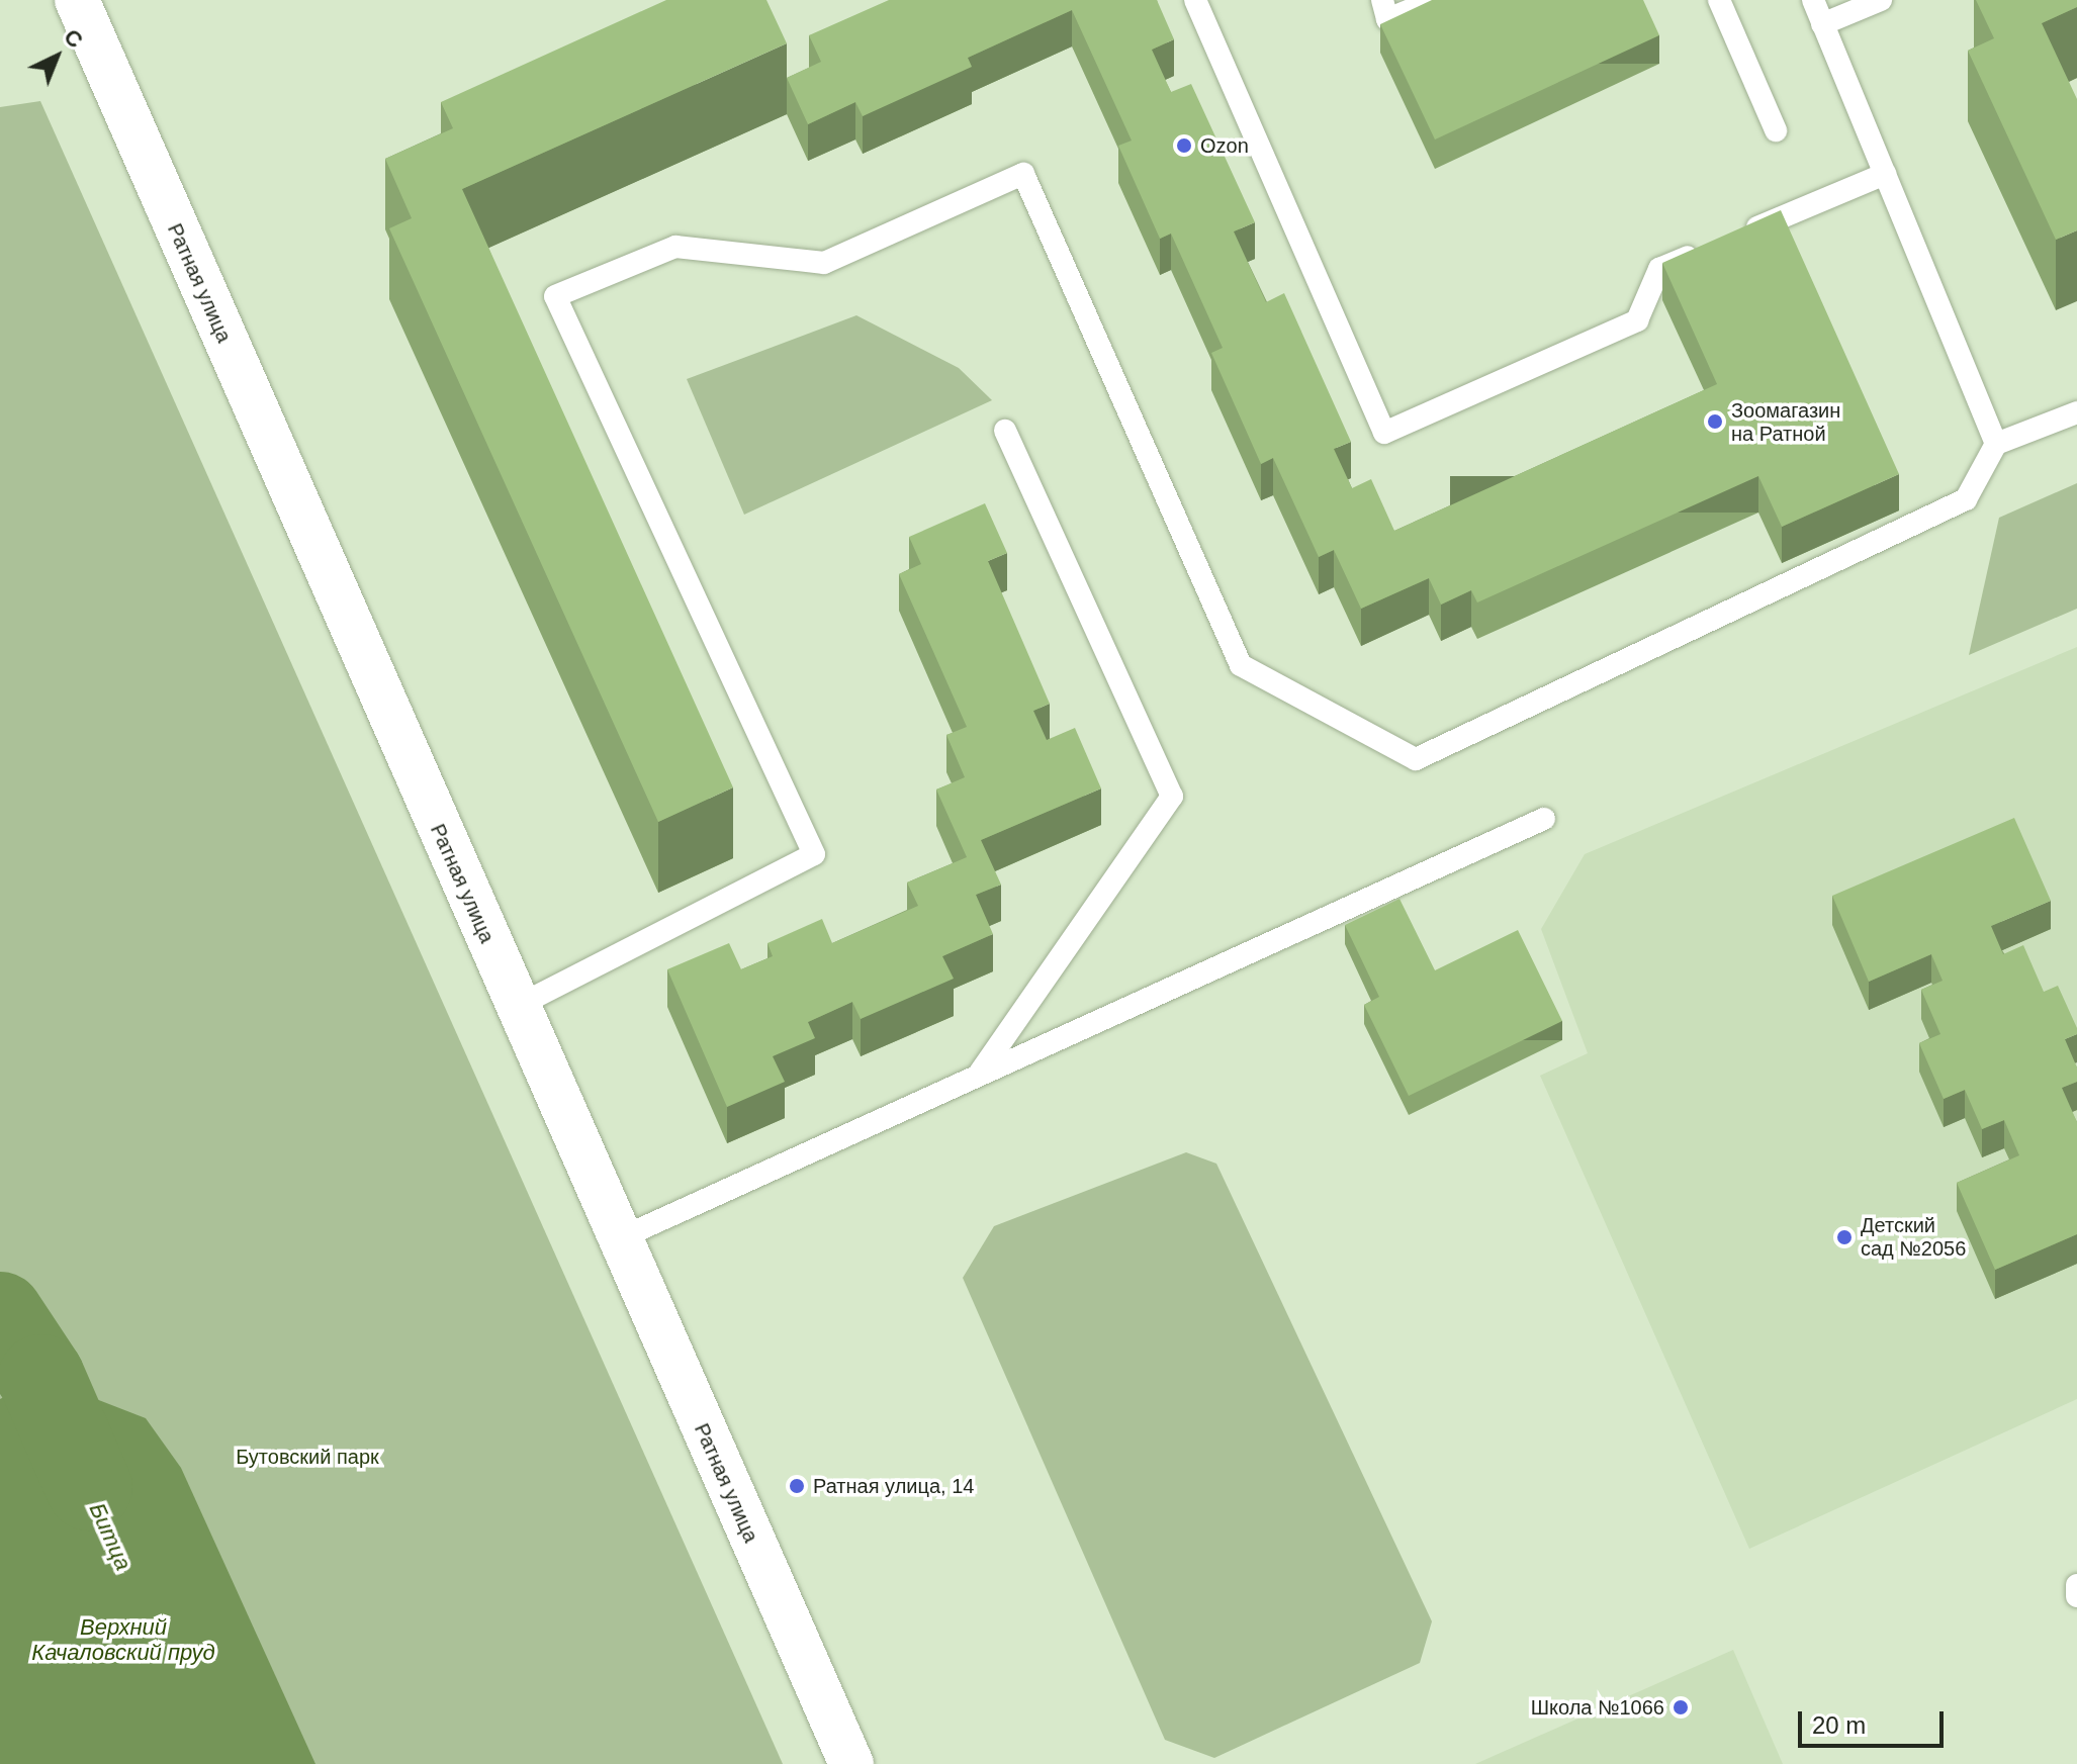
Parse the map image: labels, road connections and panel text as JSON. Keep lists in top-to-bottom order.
{
  "streets": {
    "street": ["Ратная улица"]
  },
  "water": ["Битца", "Верхний Качаловский пруд"],
  "parks": ["Бутовский парк"],
  "places": [
    "Ozon",
    "Зоомагазин на Ратной",
    "Детский сад №2056",
    "Ратная улица, 14",
    "Школа №1066"
  ],
  "scale_bar": "20 m",
  "north": "top right"
}
